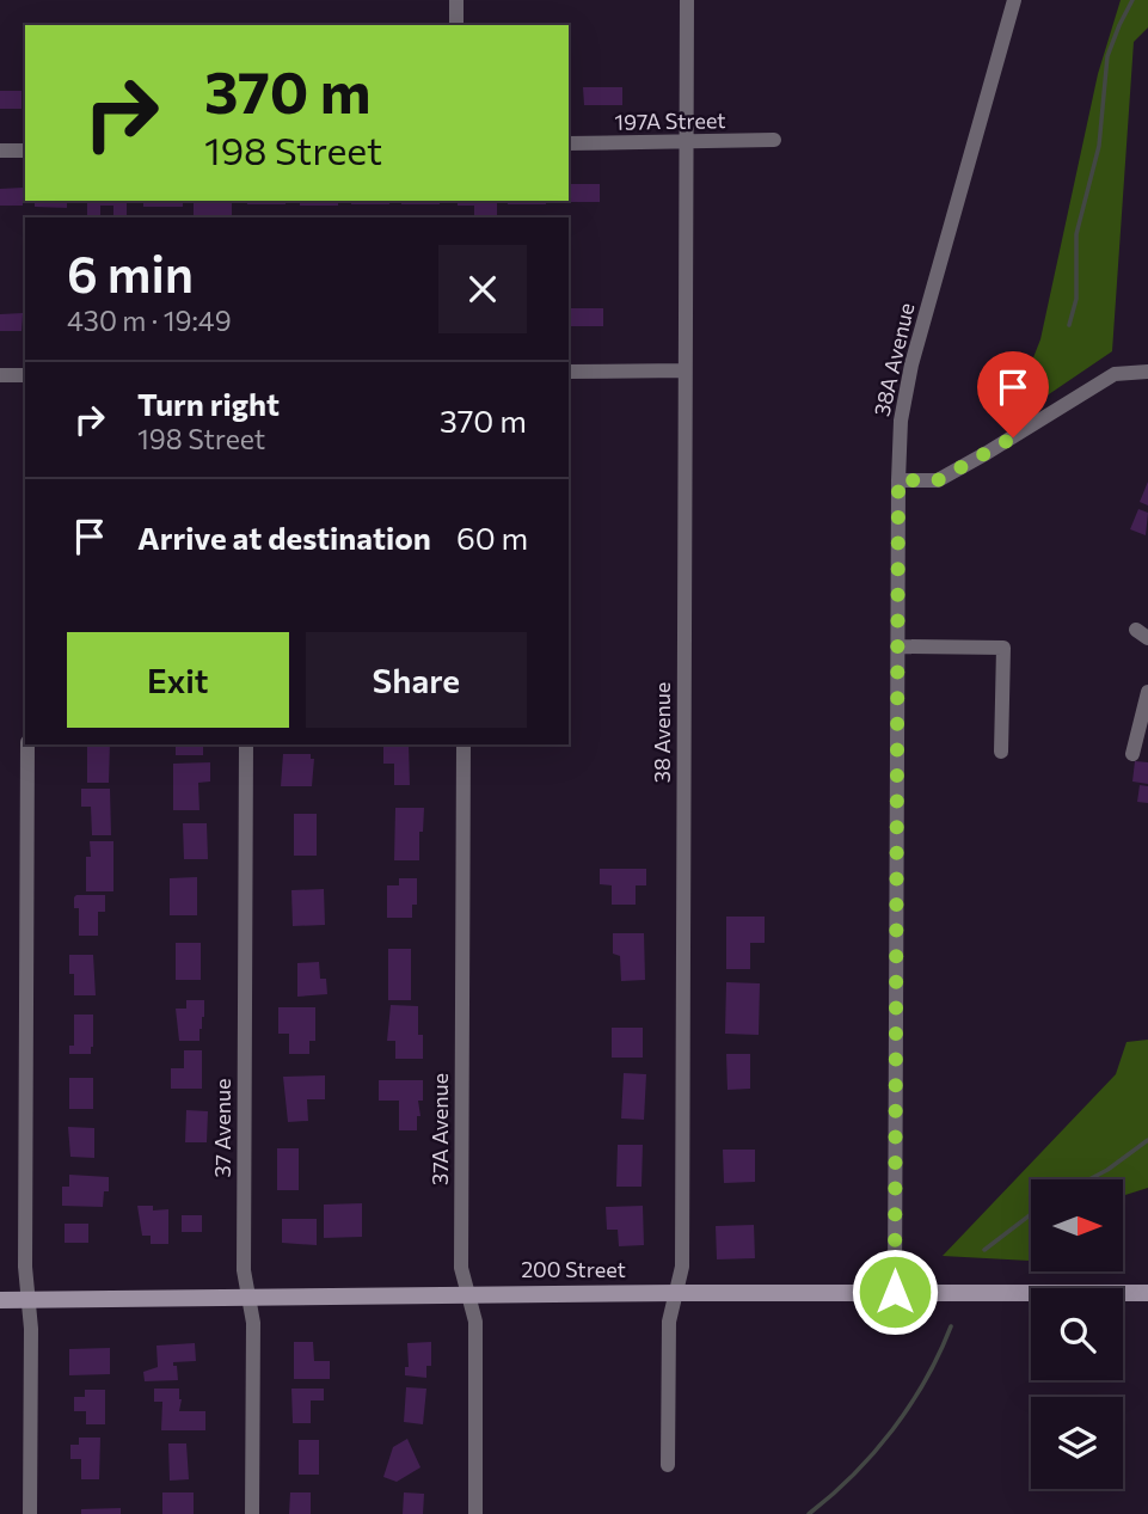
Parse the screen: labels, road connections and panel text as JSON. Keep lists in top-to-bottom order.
{
  "streets": {
    "main road": ["200 Street"],
    "street": [
      "197A Street",
      "38A Avenue",
      "38 Avenue",
      "37 Avenue",
      "37A Avenue"
    ]
  },
  "crossings": [
    ["197A Street", "38 Avenue"],
    ["38A Avenue", "200 Street"],
    ["38 Avenue", "200 Street"],
    ["37 Avenue", "200 Street"],
    ["37A Avenue", "200 Street"]
  ],
  "north": "right",
  "page": {
    "turn": ["370 m", "198 Street"],
    "heading": ["6 min", "430 m · 19:49"],
    "list": [
      {
        "name": "Turn right",
        "note": "198 Street",
        "value": "370 m"
      },
      {
        "name": "Arrive at destination",
        "value": "60 m"
      }
    ],
    "buttons": ["Exit", "Share"]
  }
}
